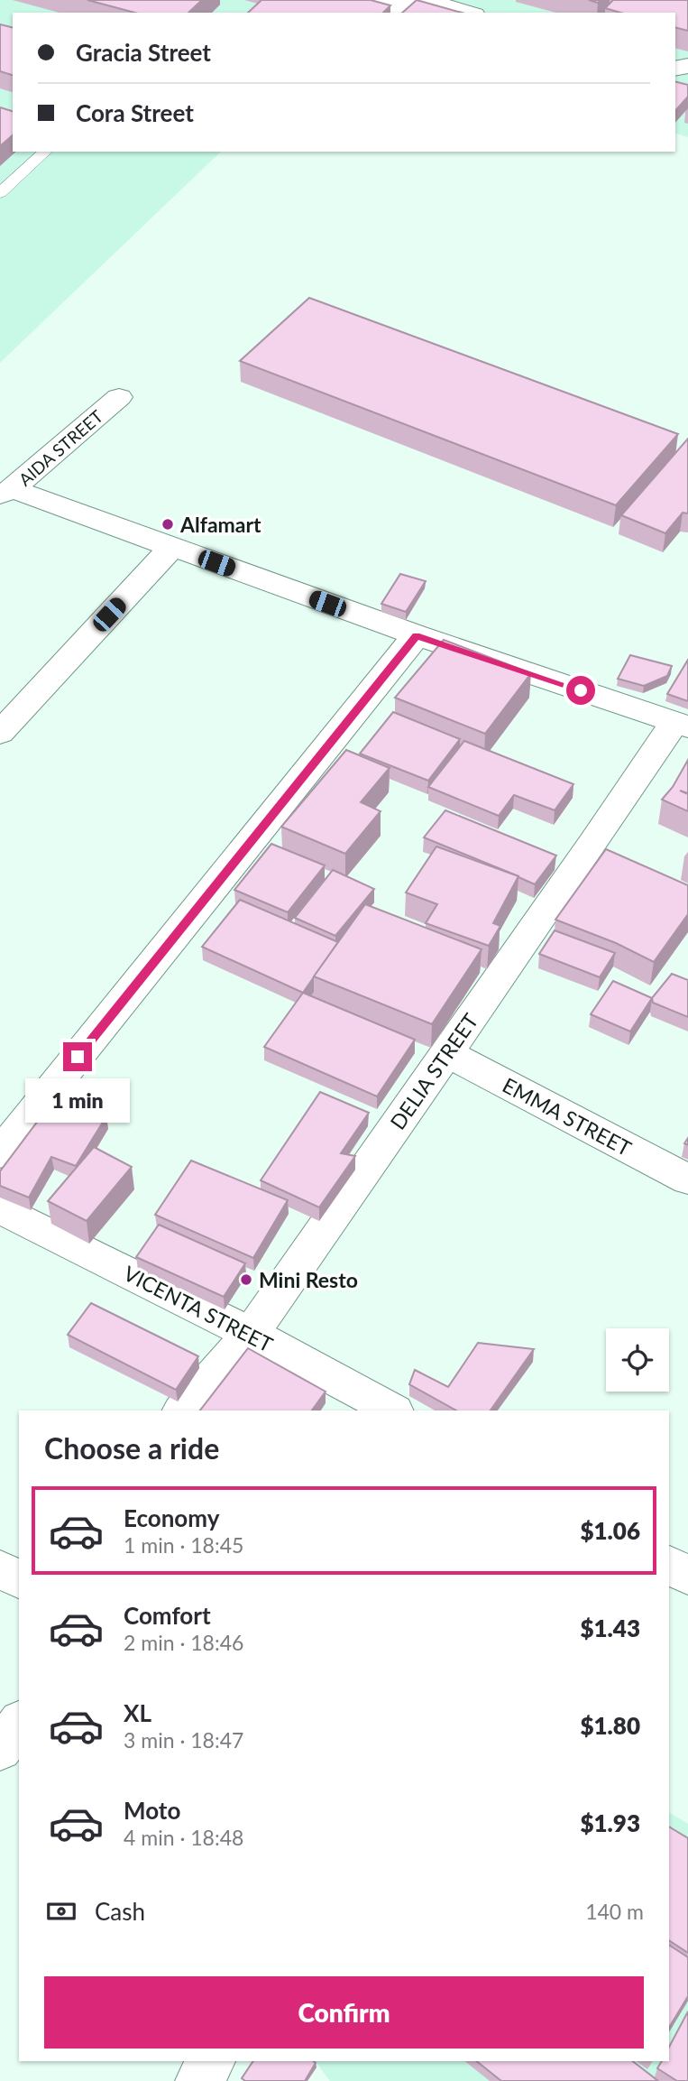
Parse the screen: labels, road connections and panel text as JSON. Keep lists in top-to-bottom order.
{
  "streets": {
    "street": [
      "AIDA STREET",
      "DELIA STREET",
      "EMMA STREET",
      "VICENTA STREET"
    ]
  },
  "crossings": [
    ["DELIA STREET", "EMMA STREET"],
    ["DELIA STREET", "VICENTA STREET"]
  ],
  "places": ["Alfamart", "Mini Resto"],
  "page": {
    "banner": ["Gracia Street", "Cora Street"],
    "bubble": "1 min",
    "heading": "Choose a ride",
    "list": [
      {
        "name": "Economy",
        "note": "1 min · 18:45",
        "value": "$1.06"
      },
      {
        "name": "Comfort",
        "note": "2 min · 18:46",
        "value": "$1.43"
      },
      {
        "name": "XL",
        "note": "3 min · 18:47",
        "value": "$1.80"
      },
      {
        "name": "Moto",
        "note": "4 min · 18:48",
        "value": "$1.93"
      }
    ],
    "pay": ["Cash", "140 m"],
    "buttons": "Confirm"
  }
}
